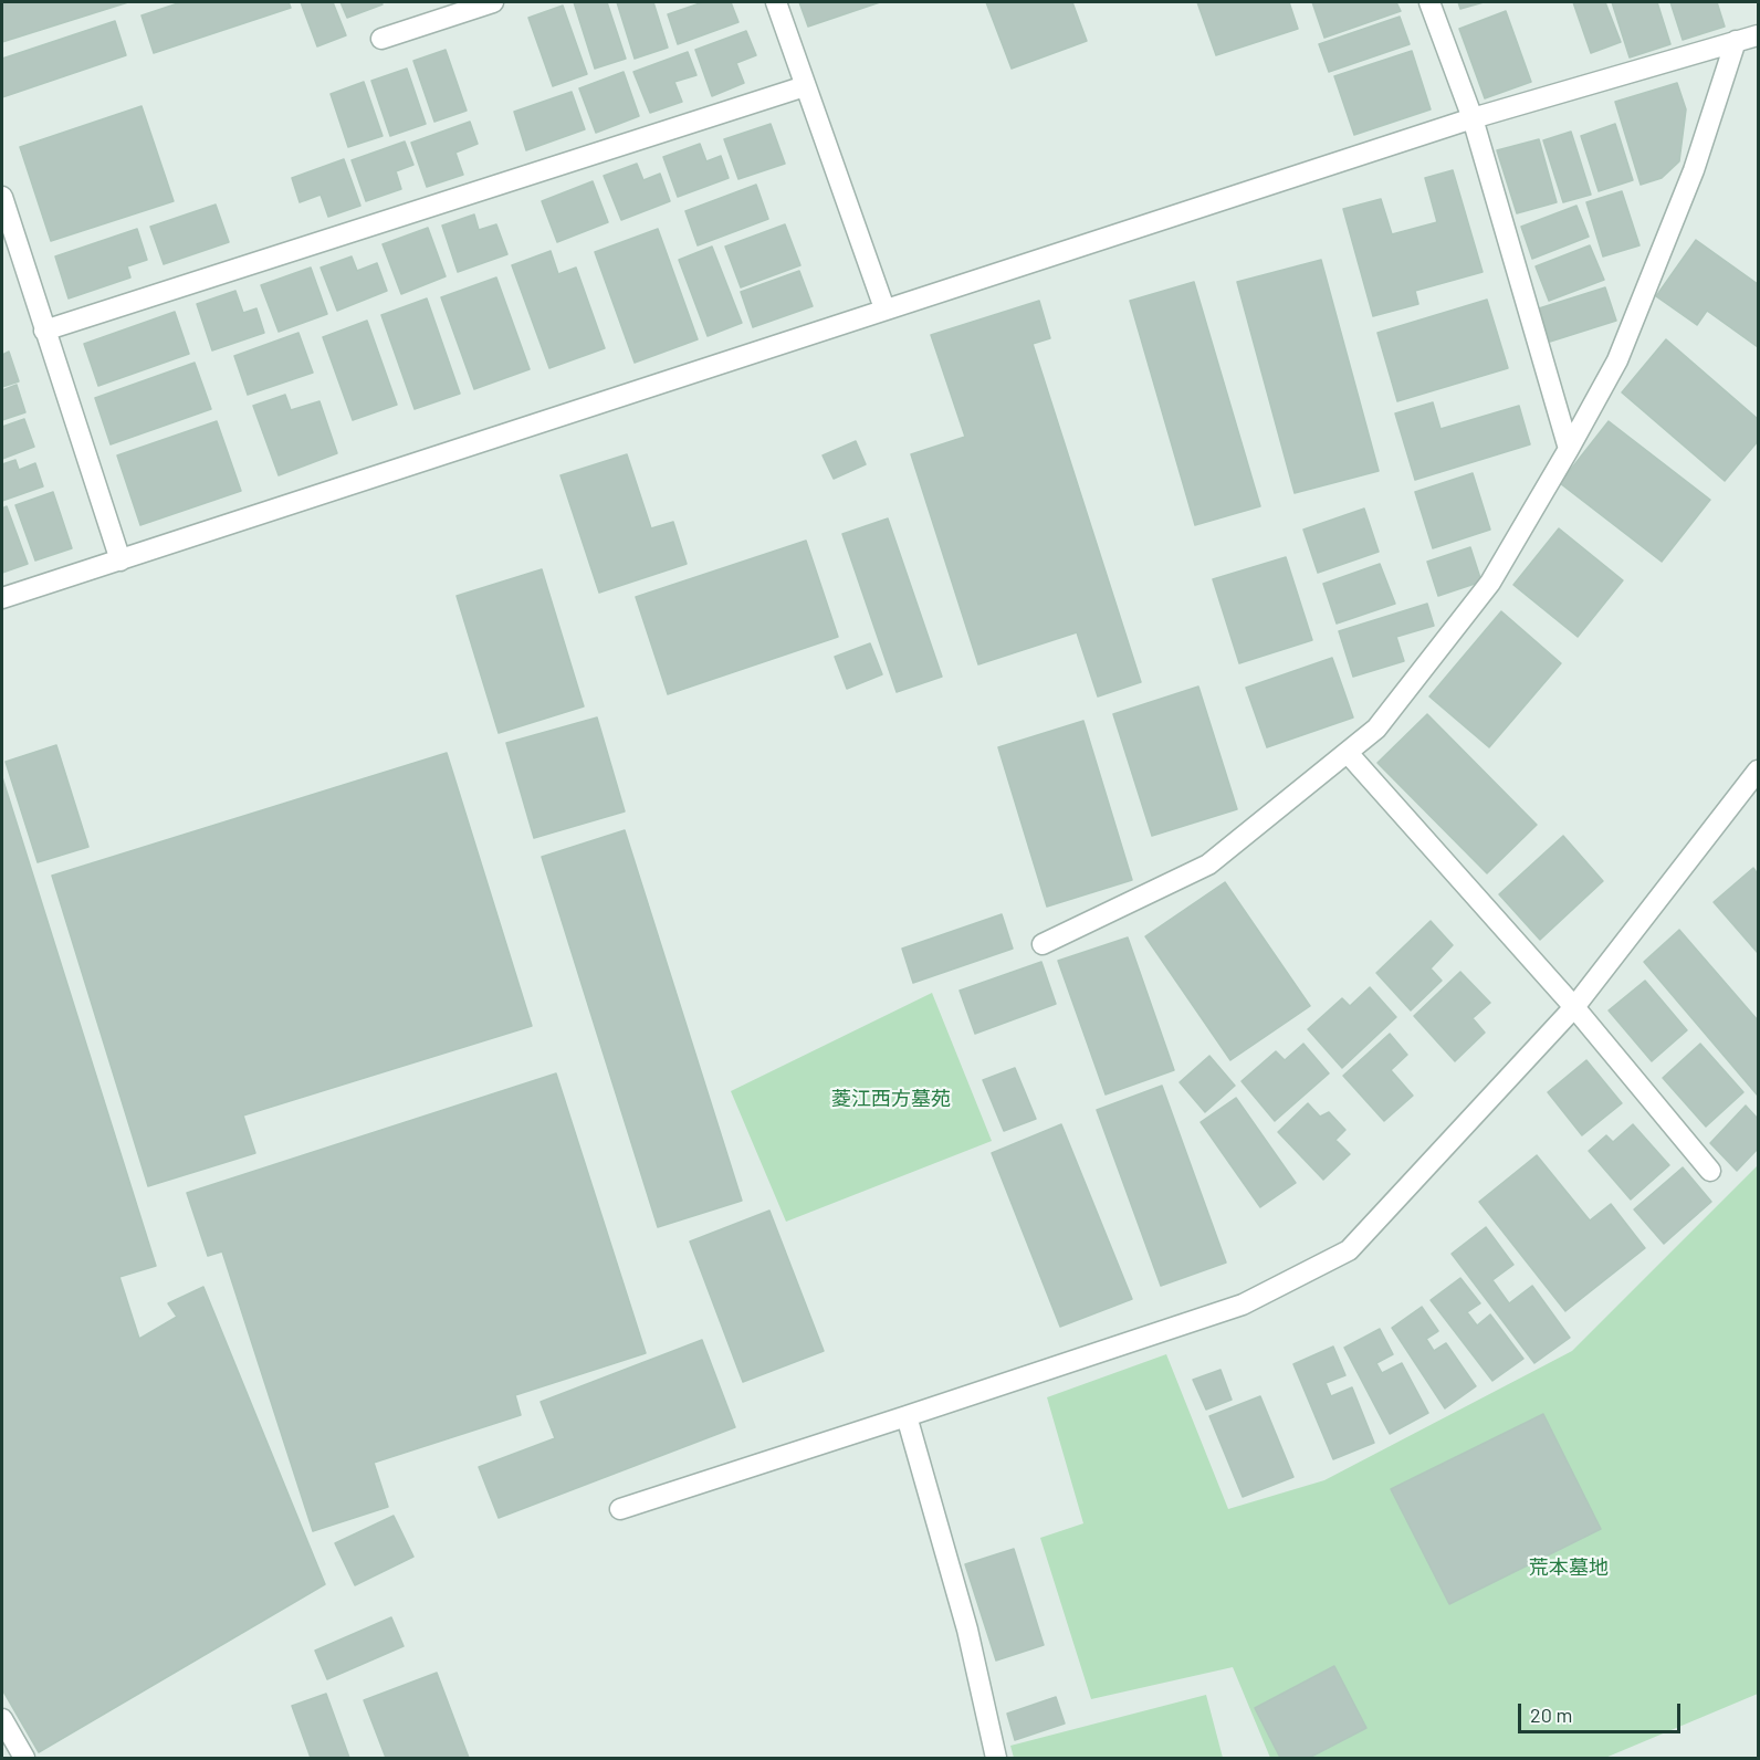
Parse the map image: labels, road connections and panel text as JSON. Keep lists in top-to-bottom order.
{
  "parks": ["菱江西方墓苑", "荒本墓地"],
  "scale_bar": "20 m"
}
